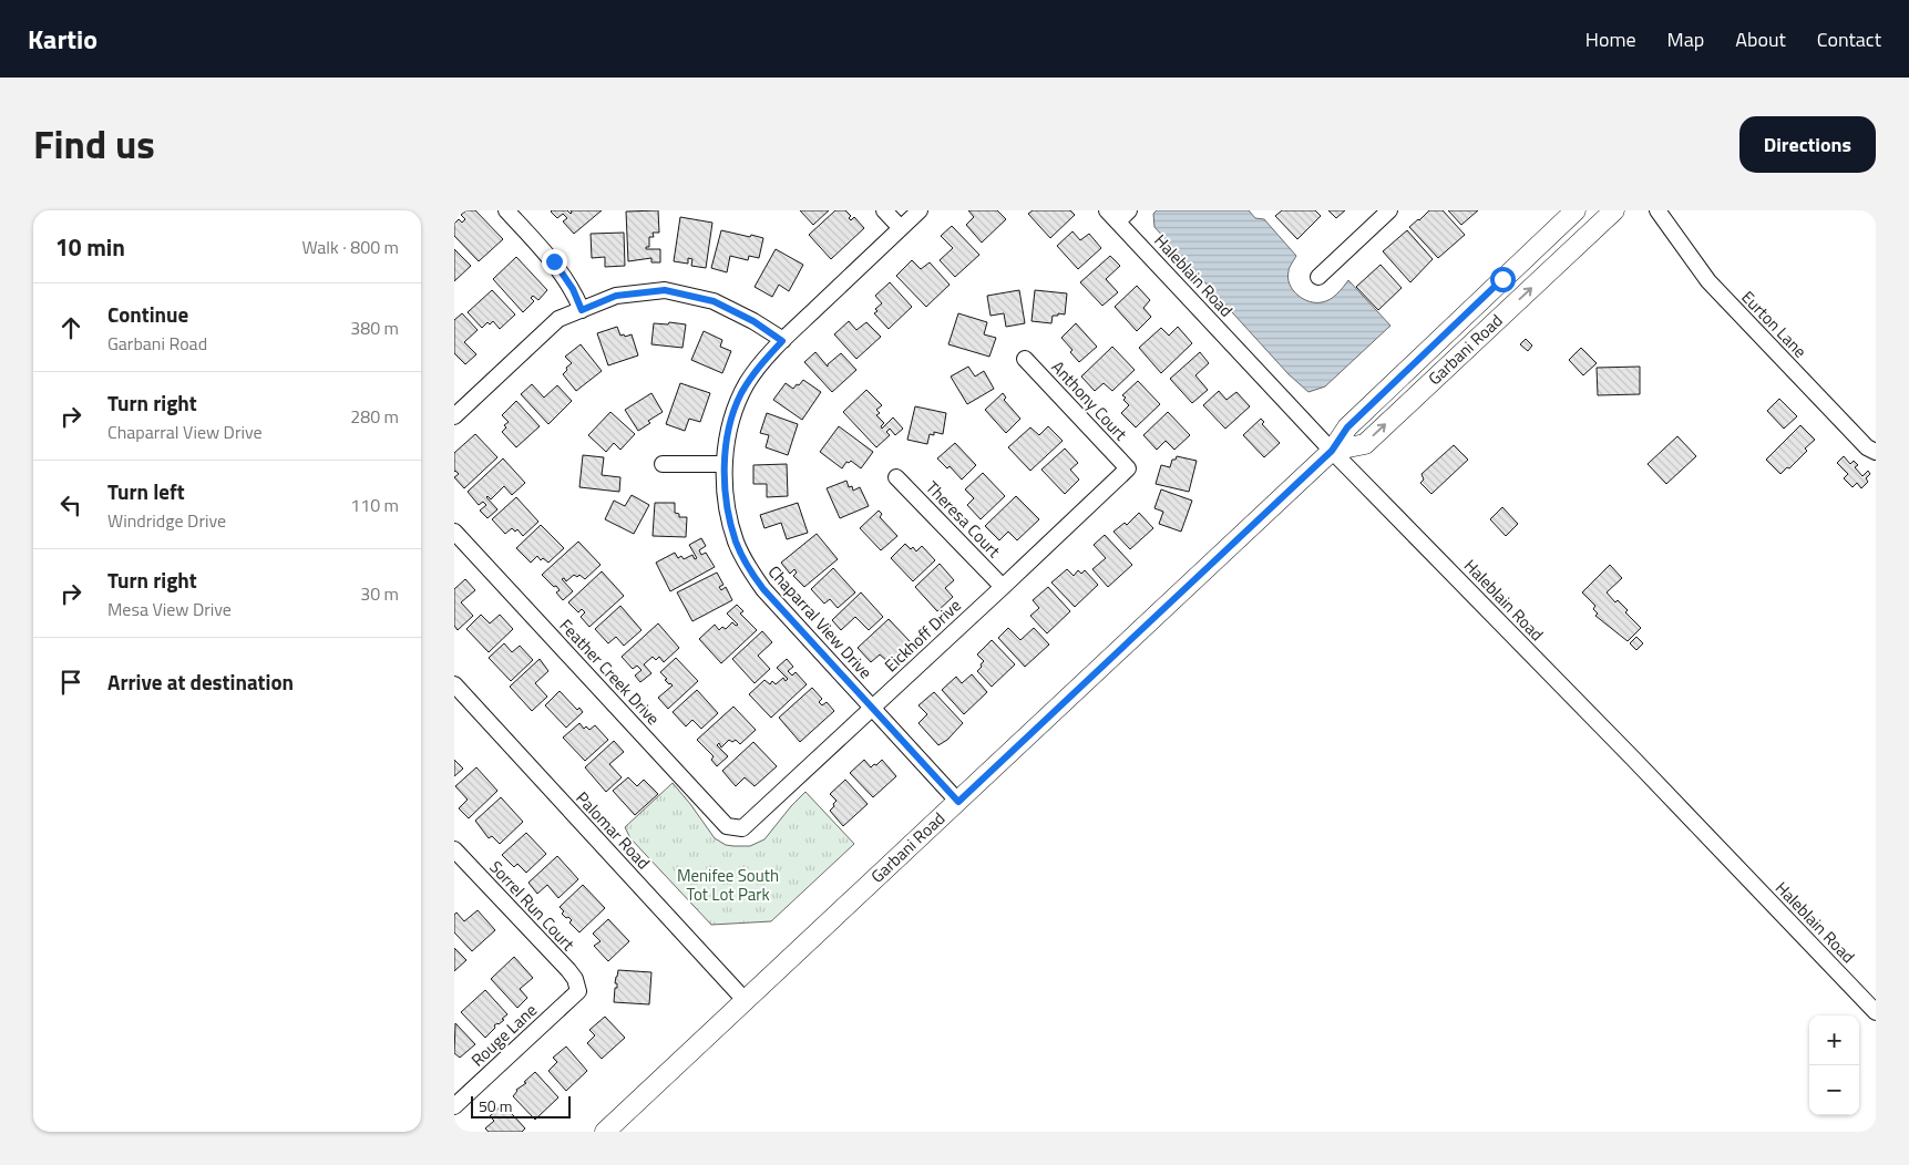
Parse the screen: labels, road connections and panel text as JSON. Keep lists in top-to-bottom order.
{
  "streets": {
    "main road": ["Garbani Road"],
    "street": [
      "Haleblain Road",
      "Eurton Lane",
      "Anthony Court",
      "Theresa Court",
      "Chaparral View Drive",
      "Eickhoff Drive",
      "Feather Creek Drive",
      "Palomar Road",
      "Sorrel Run Court",
      "Rouge Lane"
    ]
  },
  "crossings": [
    ["Haleblain Road", "Garbani Road"],
    ["Garbani Road", "Chaparral View Drive"],
    ["Garbani Road", "Palomar Road"],
    ["Anthony Court", "Eickhoff Drive"],
    ["Theresa Court", "Eickhoff Drive"],
    ["Chaparral View Drive", "Eickhoff Drive"],
    ["Eickhoff Drive", "Feather Creek Drive"],
    ["Sorrel Run Court", "Rouge Lane"]
  ],
  "parks": ["Menifee South Tot Lot Park"],
  "scale_bar": "50 m",
  "page": {
    "header": "Kartio",
    "nav": [
      "Home",
      "Map",
      "About",
      "Contact"
    ],
    "title": "Find us",
    "buttons": "Directions",
    "heading": ["10 min", "Walk · 800 m"],
    "list": [
      ["Continue", "Garbani Road", "380 m"],
      ["Turn right", "Chaparral View Drive", "280 m"],
      ["Turn left", "Windridge Drive", "110 m"],
      ["Turn right", "Mesa View Drive", "30 m"],
      "Arrive at destination"
    ],
    "map_buttons": ["+", "−"],
    "scale": "50 m"
  }
}
